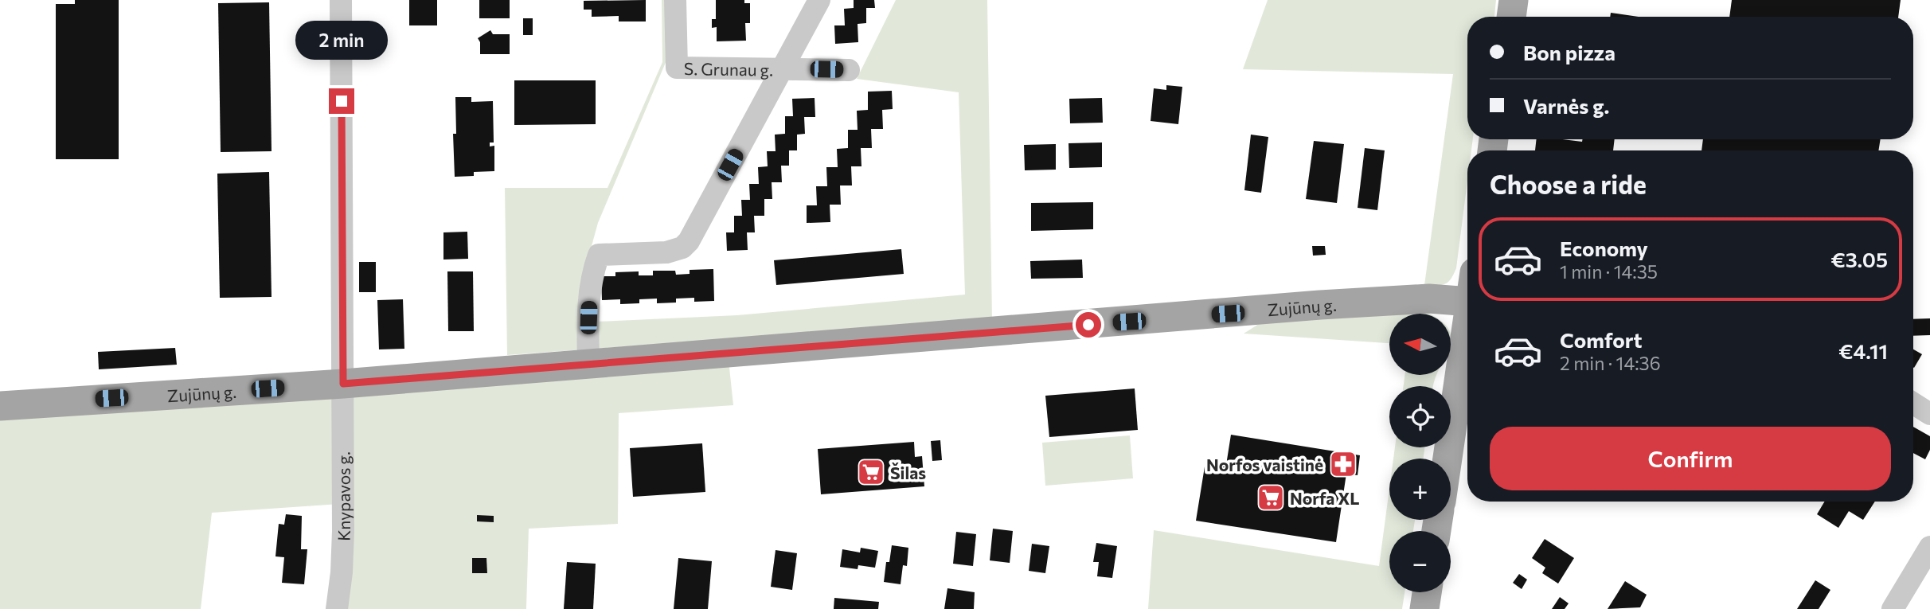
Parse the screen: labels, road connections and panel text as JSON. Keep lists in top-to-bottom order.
{
  "streets": {
    "main road": ["Zujūnų g."],
    "street": ["S. Grunau g.", "Knypavos g."]
  },
  "crossings": [
    ["Zujūnų g.", "Knypavos g."]
  ],
  "places": {
    "pharmacy": ["Norfos vaistinė"],
    "supermarket": ["Šilas", "Norfa XL"]
  },
  "north": "left",
  "page": {
    "banner": ["Bon pizza", "Varnės g."],
    "bubble": "2 min",
    "heading": "Choose a ride",
    "list": [
      {
        "name": "Economy",
        "note": "1 min · 14:35",
        "value": "€3.05"
      },
      {
        "name": "Comfort",
        "note": "2 min · 14:36",
        "value": "€4.11"
      }
    ],
    "map_buttons": ["+", "−"],
    "buttons": "Confirm"
  }
}
